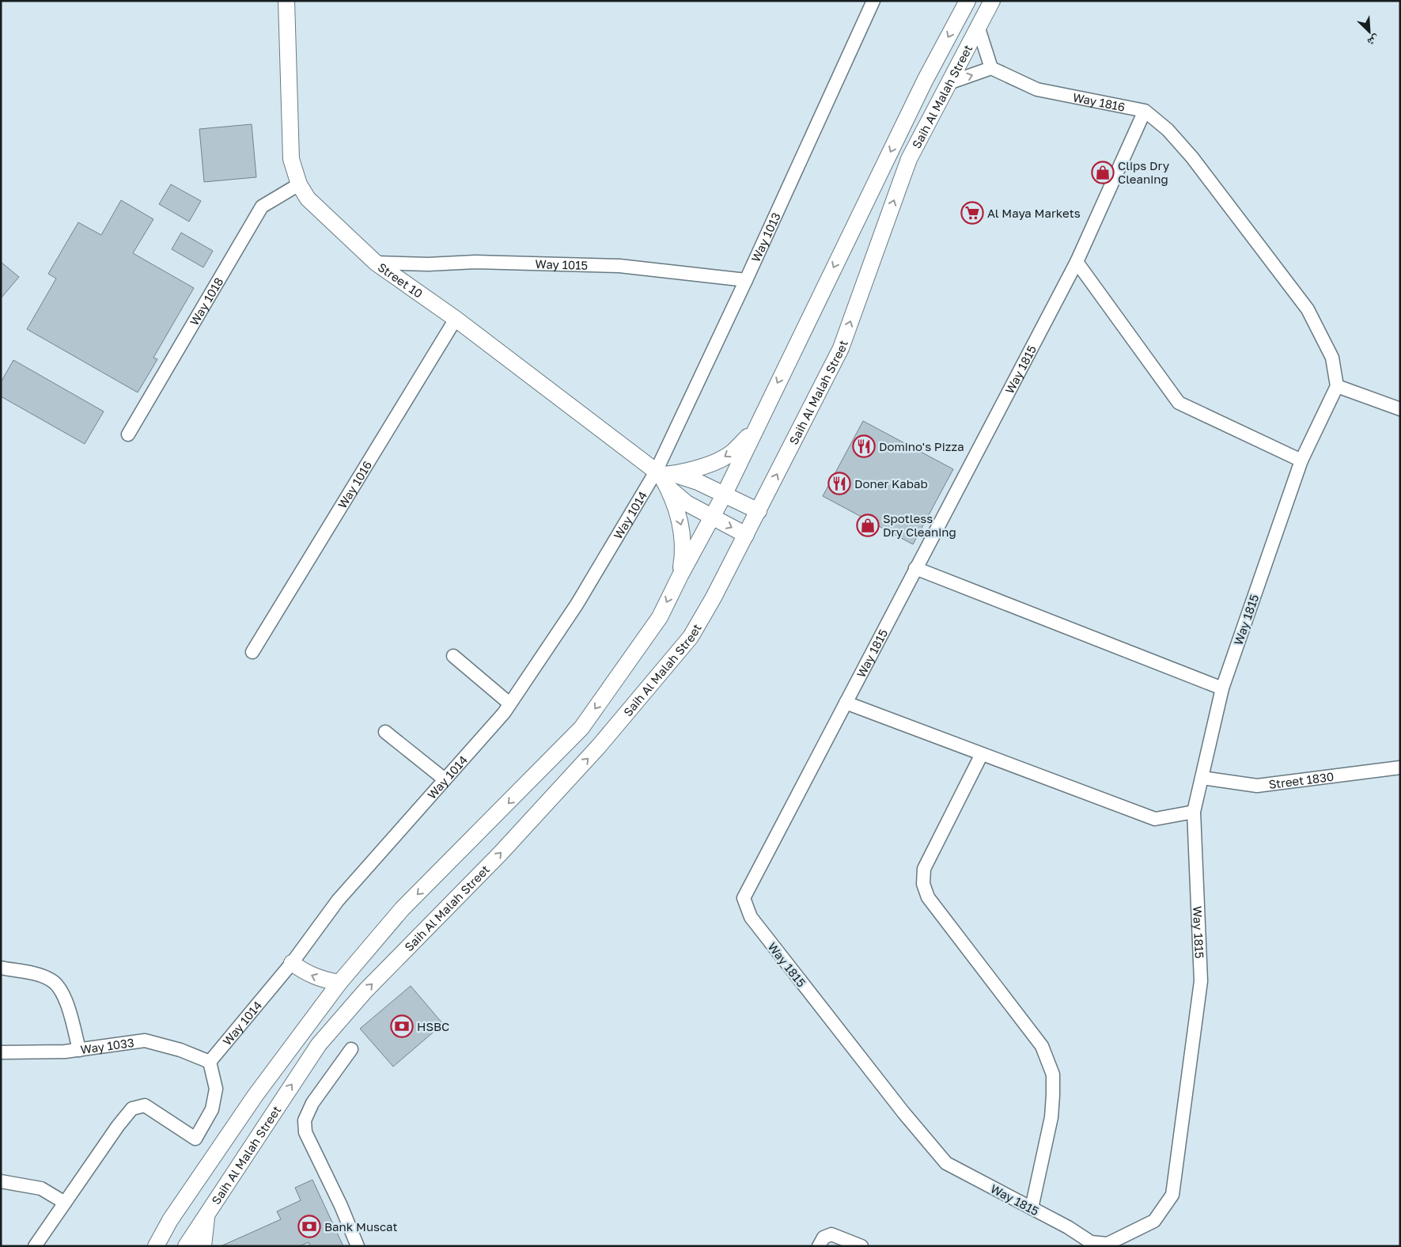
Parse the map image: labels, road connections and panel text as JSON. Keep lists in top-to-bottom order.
{
  "streets": {
    "street": [
      "Saih Al Malah Street",
      "Way 1816",
      "Way 1013",
      "Way 1015",
      "Street 10",
      "Way 1018",
      "Way 1815",
      "Way 1016",
      "Way 1014",
      "Street 1830",
      "Way 1033"
    ]
  },
  "crossings": [
    ["Saih Al Malah Street", "Street 10"],
    ["Way 1816", "Way 1815"],
    ["Way 1013", "Way 1015"],
    ["Way 1013", "Street 10"],
    ["Way 1013", "Way 1014"],
    ["Way 1015", "Street 10"],
    ["Street 10", "Way 1018"],
    ["Street 10", "Way 1016"],
    ["Street 10", "Way 1014"],
    ["Way 1815", "Street 1830"],
    ["Way 1014", "Way 1033"]
  ],
  "places": {
    "shop": ["Clips Dry Cleaning", "Spotless Dry Cleaning"],
    "supermarket": ["Al Maya Markets"],
    "restaurant": ["Domino's Pizza", "Doner Kabab"],
    "bank": ["HSBC", "Bank Muscat"]
  },
  "north": "bottom right"
}
